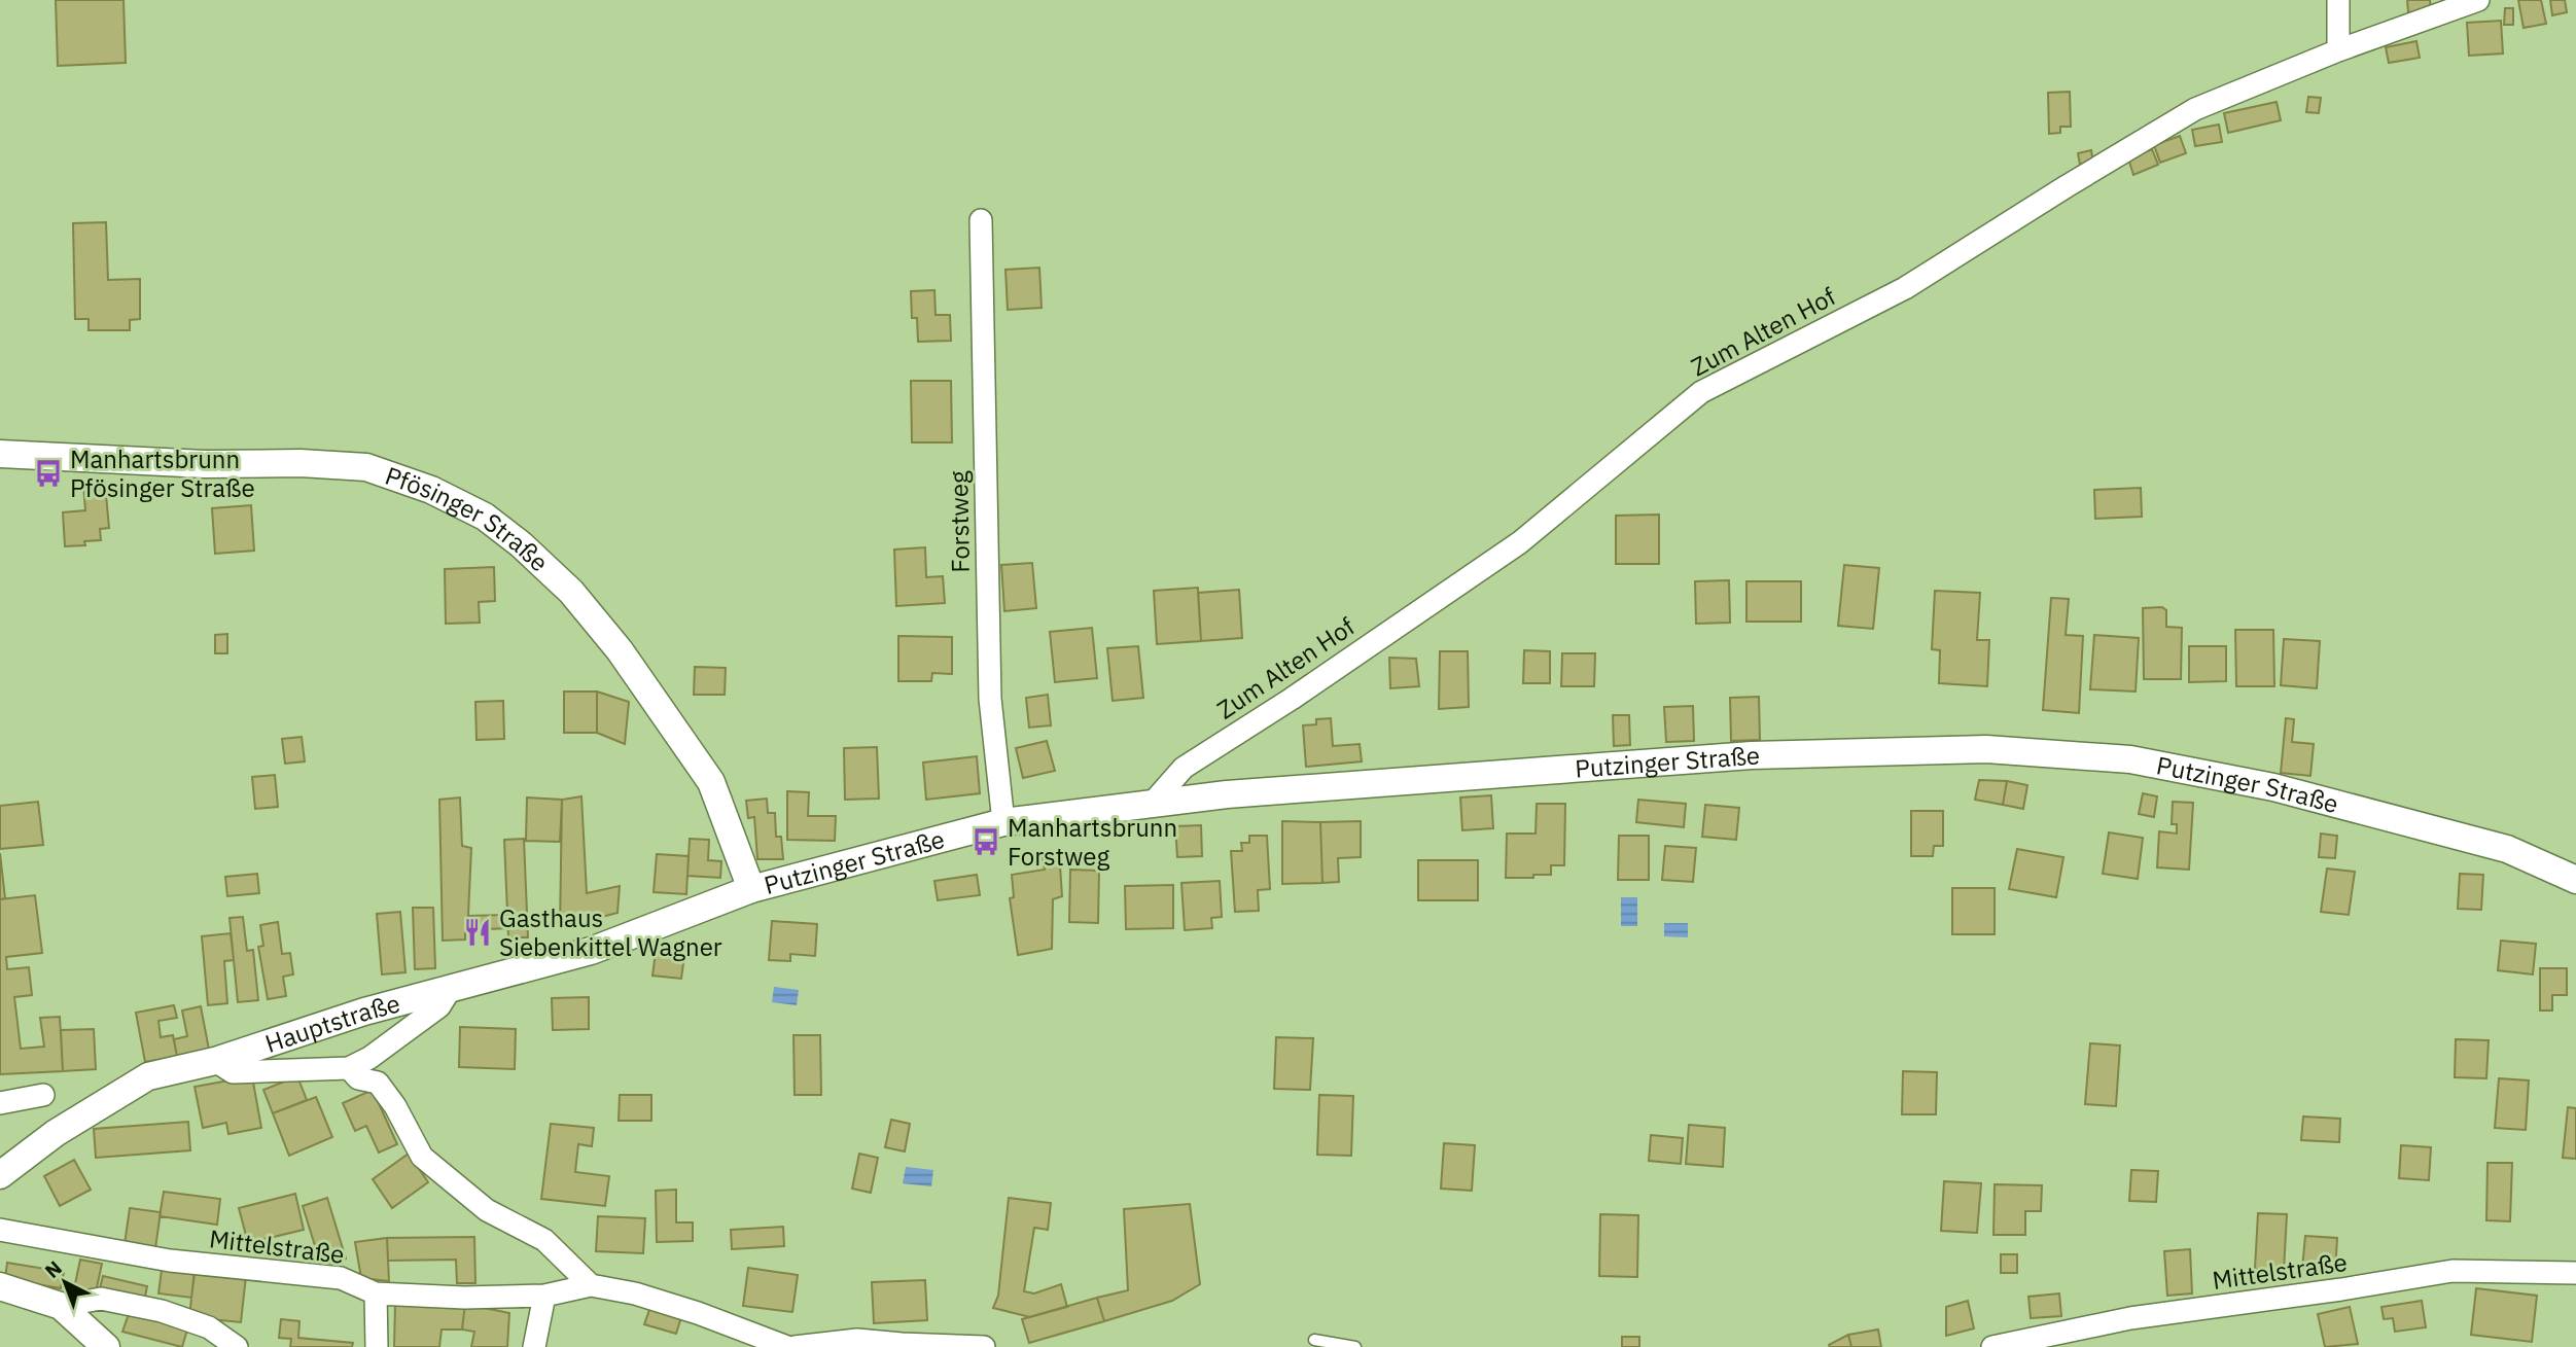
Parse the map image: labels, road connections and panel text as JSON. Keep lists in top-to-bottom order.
{
  "streets": {
    "street": [
      "Zum Alten Hof",
      "Pfösinger Straße",
      "Forstweg",
      "Putzinger Straße",
      "Hauptstraße",
      "Mittelstraße"
    ]
  },
  "crossings": [
    ["Zum Alten Hof", "Putzinger Straße"],
    ["Pfösinger Straße", "Putzinger Straße"],
    ["Pfösinger Straße", "Hauptstraße"],
    ["Forstweg", "Putzinger Straße"],
    ["Putzinger Straße", "Hauptstraße"]
  ],
  "places": {
    "bus stop": ["Manhartsbrunn Pfösinger Straße", "Manhartsbrunn Forstweg"],
    "restaurant": ["Gasthaus Siebenkittel Wagner"]
  },
  "north": "top left"
}
